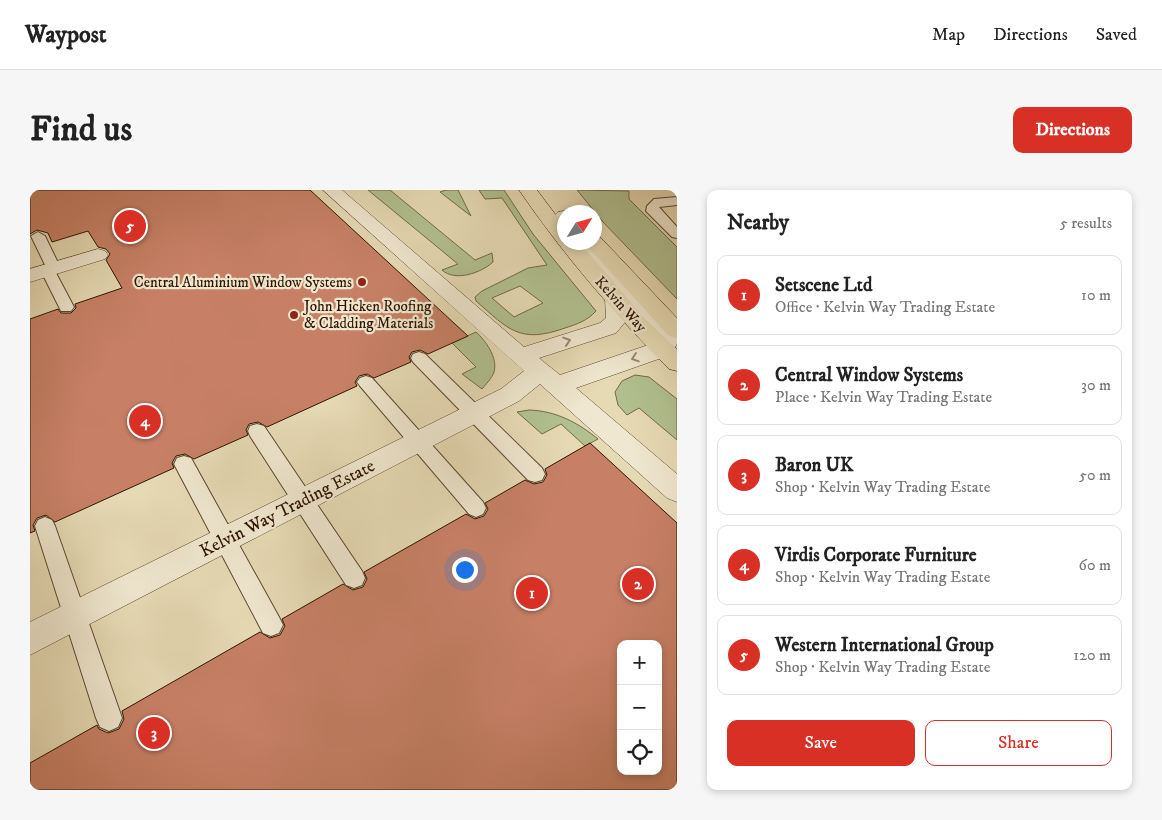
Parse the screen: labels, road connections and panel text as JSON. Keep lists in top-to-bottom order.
{
  "streets": {
    "main road": ["Kelvin Way"],
    "street": ["Kelvin Way Trading Estate"]
  },
  "crossings": [
    ["Kelvin Way", "Kelvin Way Trading Estate"]
  ],
  "places": ["Central Aluminium Window Systems", "John Hicken Roofing & Cladding Materials"],
  "north": "top right",
  "page": {
    "header": "Waypost",
    "nav": ["Map", "Directions", "Saved"],
    "buttons": [
      "Directions",
      ["Save", "Share"]
    ],
    "title": "Find us",
    "heading": ["Nearby", "5 results"],
    "pins": [
      "5",
      "4",
      "2",
      "1",
      "3"
    ],
    "list": [
      {
        "mark": "1",
        "name": "Setscene Ltd",
        "note": "Office · Kelvin Way Trading Estate",
        "value": "10 m"
      },
      {
        "mark": "2",
        "name": "Central Window Systems",
        "note": "Place · Kelvin Way Trading Estate",
        "value": "30 m"
      },
      {
        "mark": "3",
        "name": "Baron UK",
        "note": "Shop · Kelvin Way Trading Estate",
        "value": "50 m"
      },
      {
        "mark": "4",
        "name": "Virdis Corporate Furniture",
        "note": "Shop · Kelvin Way Trading Estate",
        "value": "60 m"
      },
      {
        "mark": "5",
        "name": "Western International Group",
        "note": "Shop · Kelvin Way Trading Estate",
        "value": "120 m"
      }
    ],
    "map_buttons": ["+", "−"]
  }
}
